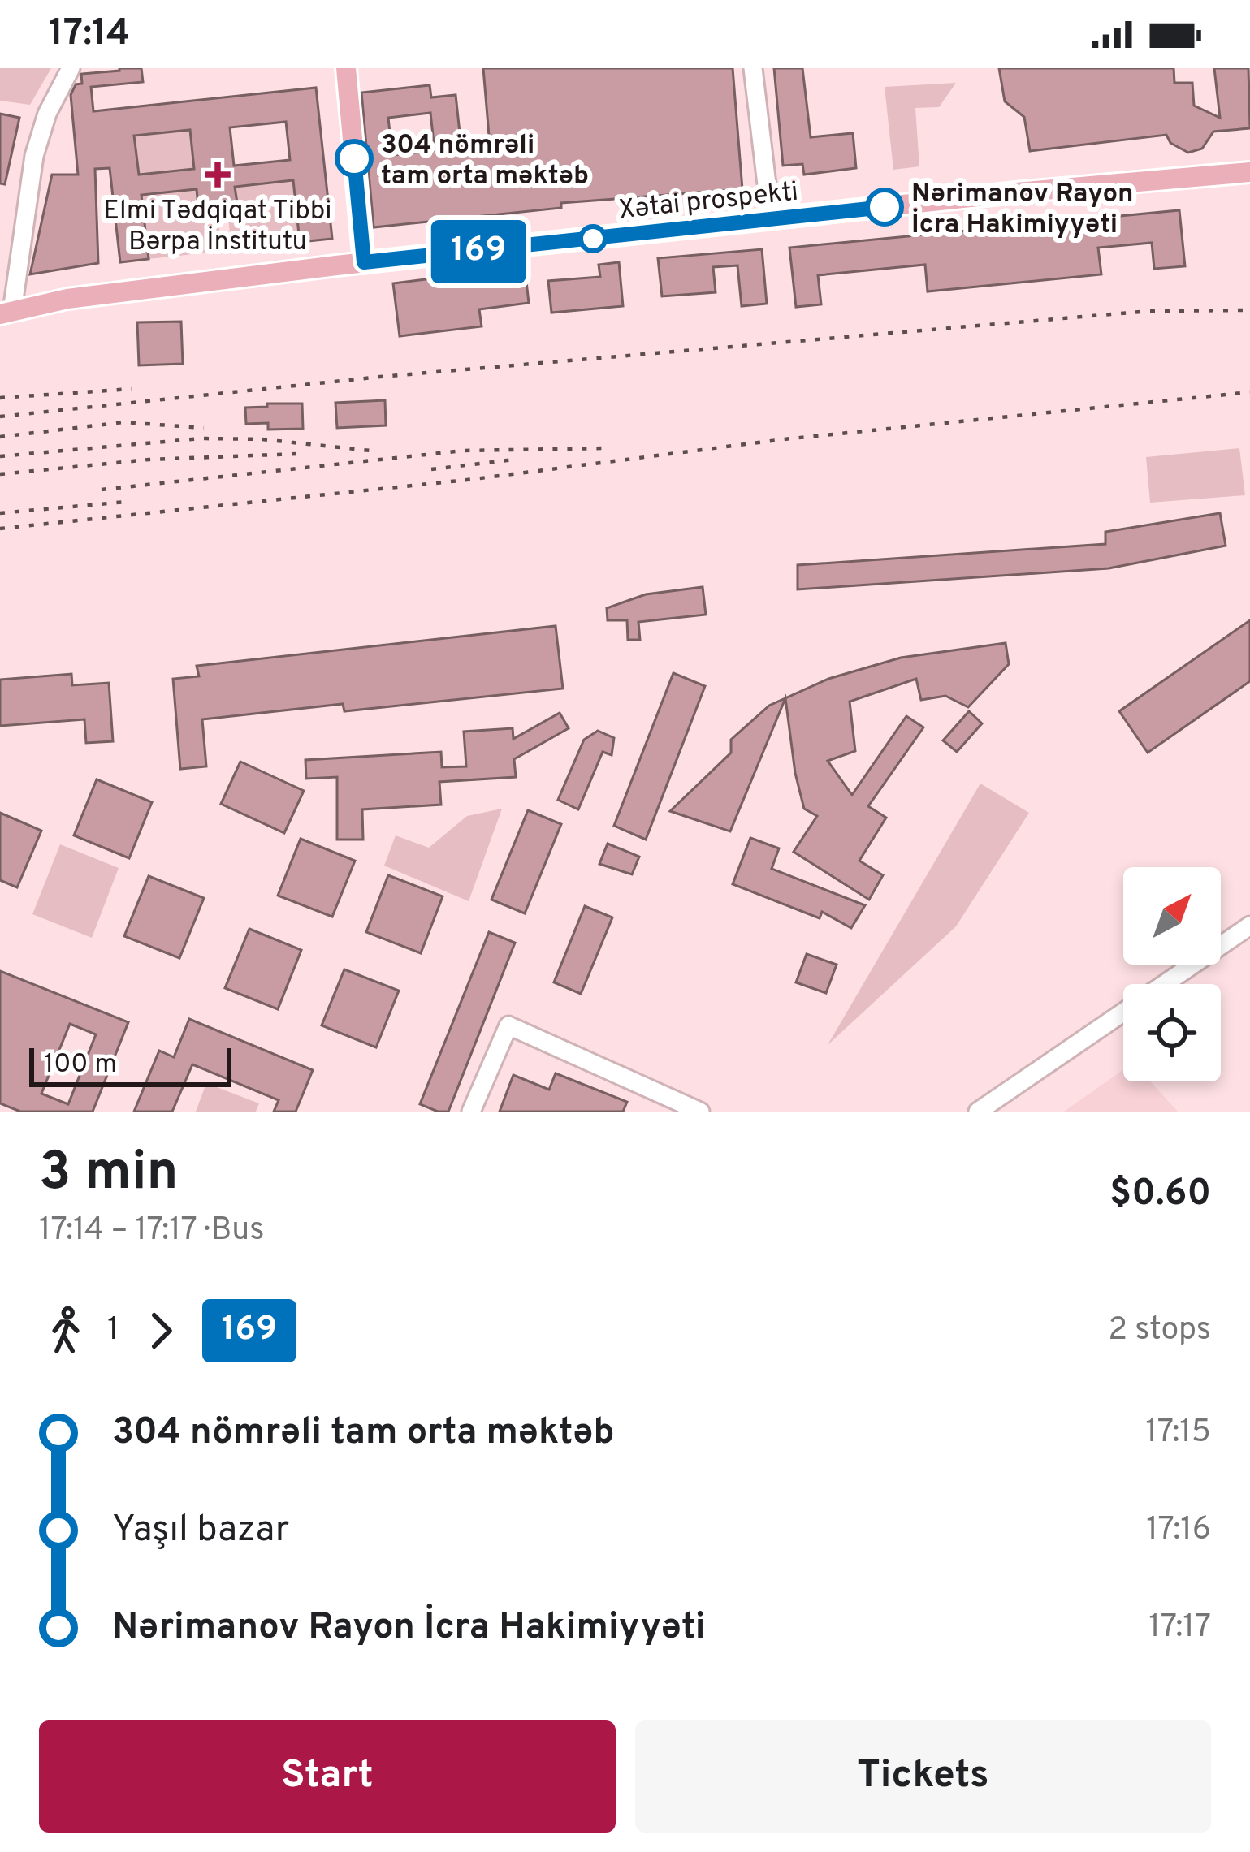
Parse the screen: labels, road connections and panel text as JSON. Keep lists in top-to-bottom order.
{
  "streets": {
    "main road": ["Xətai prospekti"]
  },
  "places": {
    "other": ["304 nömrəli tam orta məktəb", "Nərimanov Rayon İcra Hakimiyyəti"],
    "health": ["Elmi Tədqiqat Tibbi Bərpa İnstitutu"]
  },
  "lines": ["bus line 169"],
  "scale_bar": "100 m",
  "north": "top right",
  "page": {
    "status": "17:14",
    "on_map": "169",
    "scale": "100 m",
    "heading": ["3 min", "17:14 – 17:17 · Bus", "$0.60"],
    "legs": ["1", "169", "2 stops"],
    "list": [
      {
        "name": "304 nömrəli tam orta məktəb",
        "value": "17:15"
      },
      {
        "name": "Yaşıl bazar",
        "value": "17:16"
      },
      {
        "name": "Nərimanov Rayon İcra Hakimiyyəti",
        "value": "17:17"
      }
    ],
    "buttons": ["Start", "Tickets"]
  }
}
